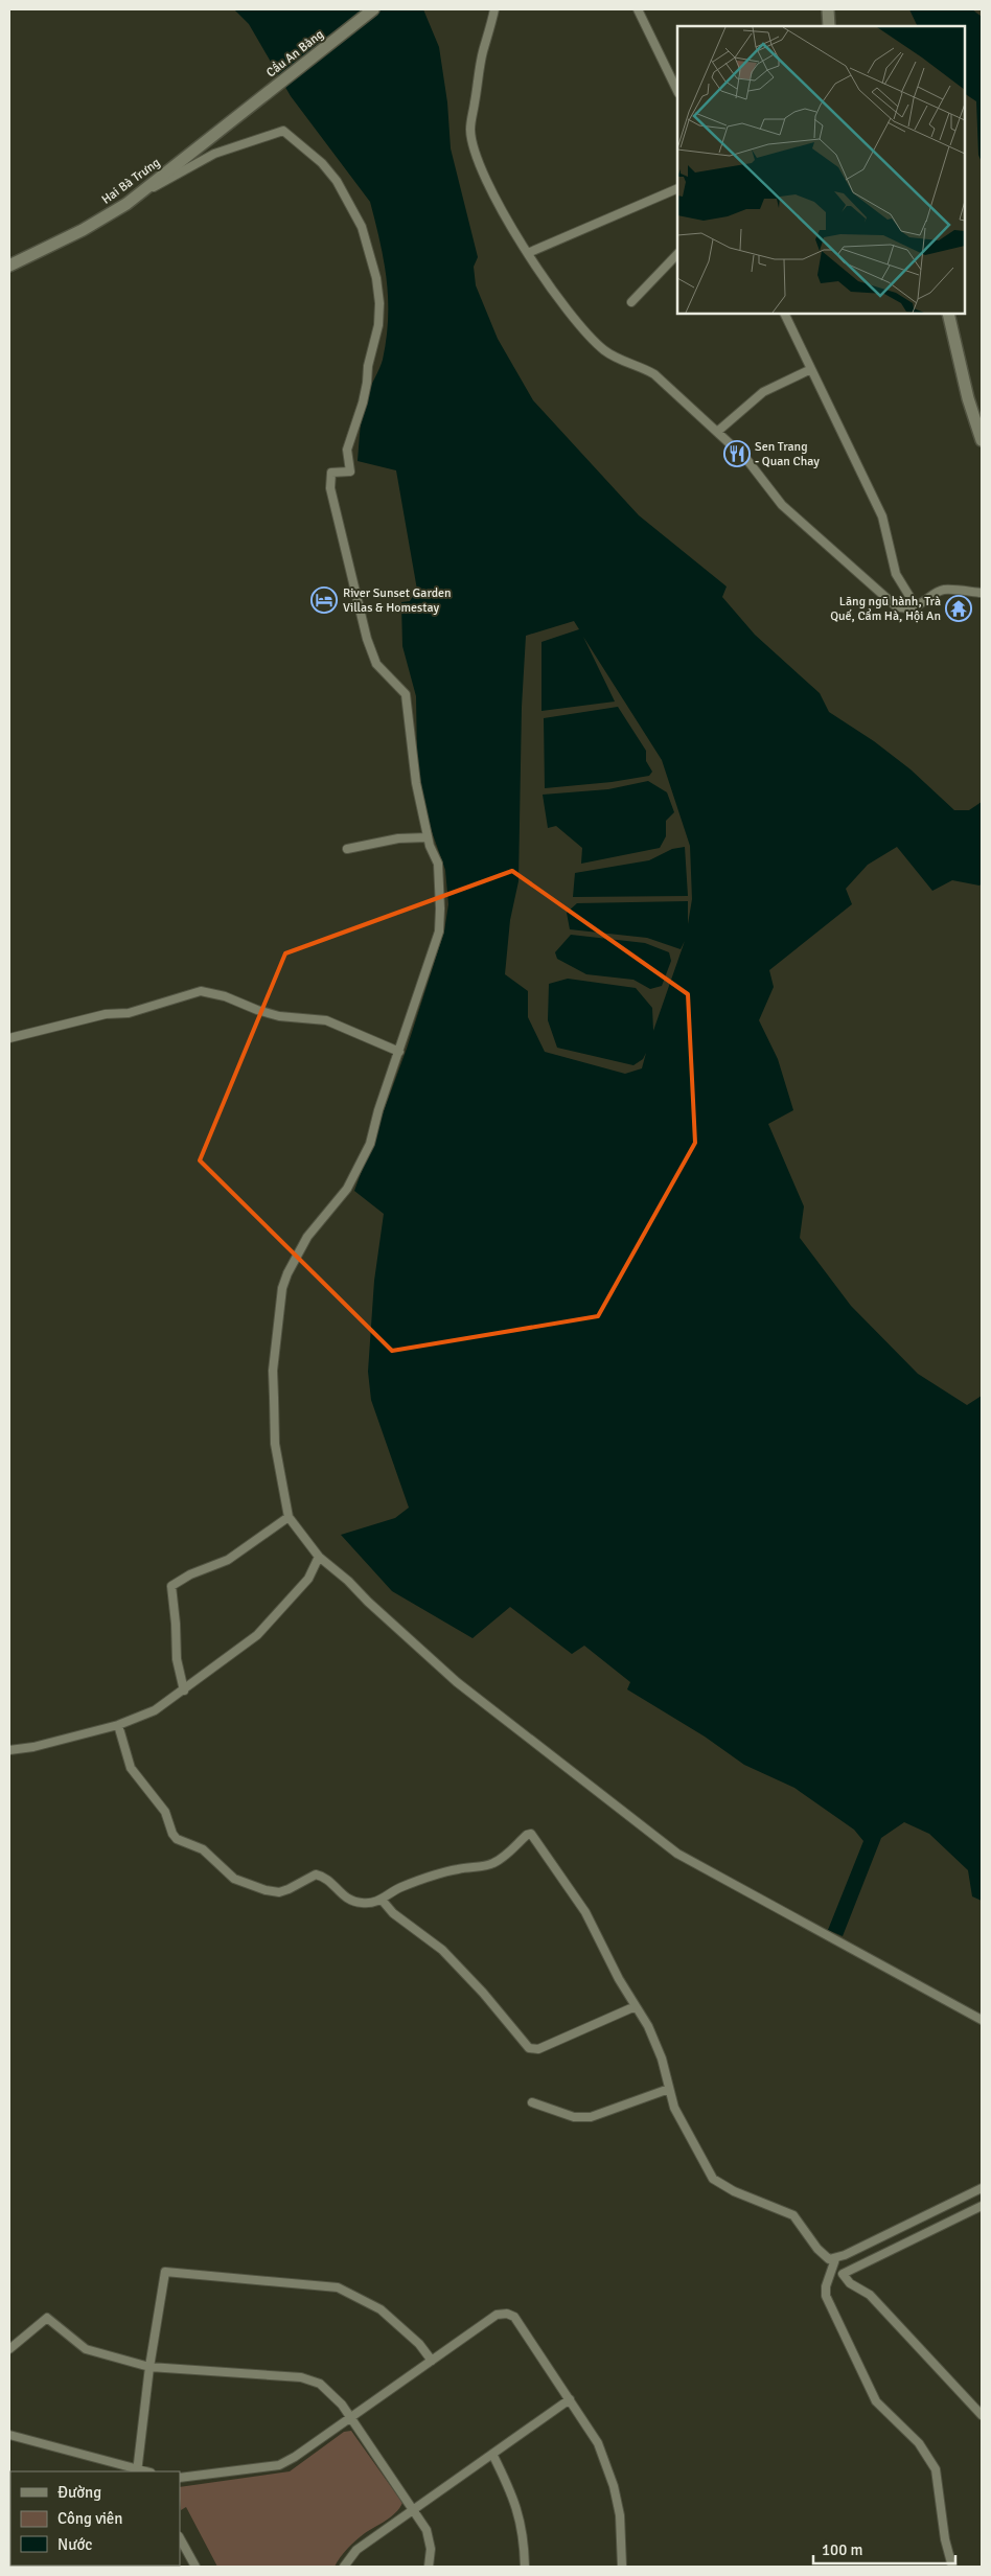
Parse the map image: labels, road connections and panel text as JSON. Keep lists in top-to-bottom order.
{
  "streets": {
    "street": ["Cầu An Bàng", "Hai Bà Trưng"]
  },
  "crossings": [
    ["Cầu An Bàng", "Hai Bà Trưng"]
  ],
  "places": {
    "restaurant": ["Sen Trang - Quan Chay"],
    "hotel": ["River Sunset Garden Villas & Homestay"],
    "temple": ["Lăng ngũ hành, Trà Quế, Cẩm Hà, Hội An"]
  },
  "legend": ["Đường", "Công viên", "Nước"],
  "scale_bar": "100 m"
}
